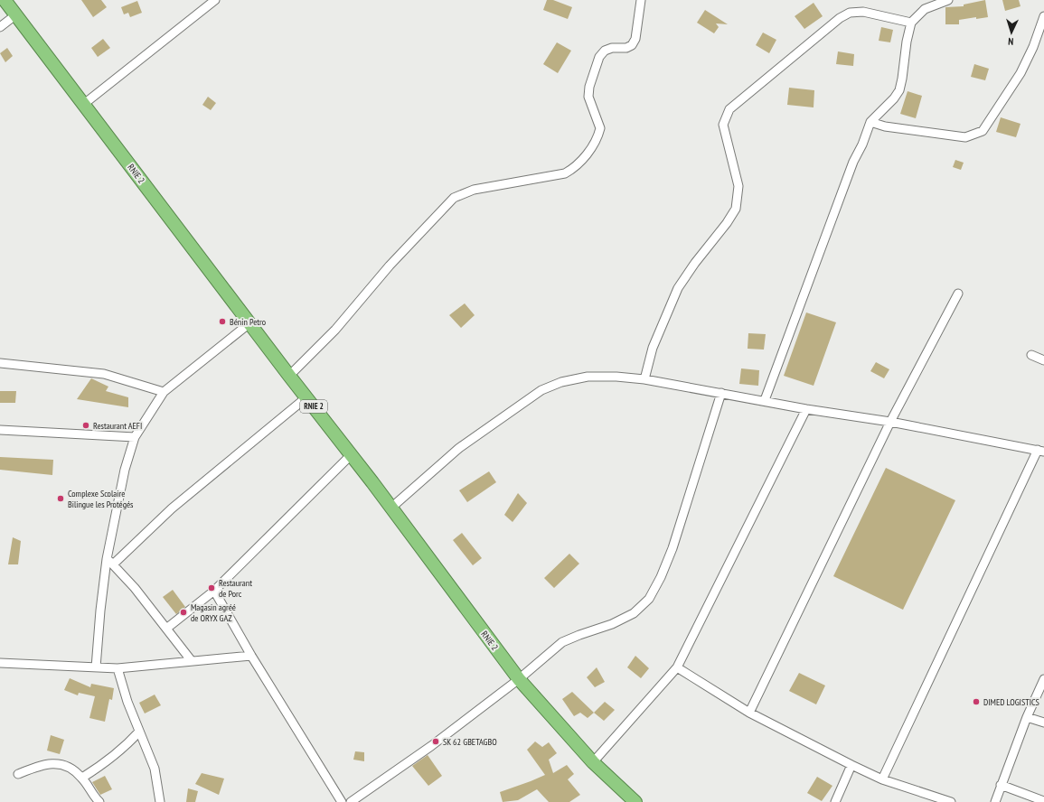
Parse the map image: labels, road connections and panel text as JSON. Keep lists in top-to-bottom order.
{
  "streets": {
    "highway": ["RNIE 2"]
  },
  "places": [
    "Bénin Petro",
    "Restaurant AEFI",
    "Complexe Scolaire Bilingue les Protégés",
    "Restaurant de Porc",
    "Magasin agréé de ORYX GAZ",
    "DIMED LOGISTICS",
    "SK 62 GBETAGBO"
  ],
  "north": "bottom"
}
